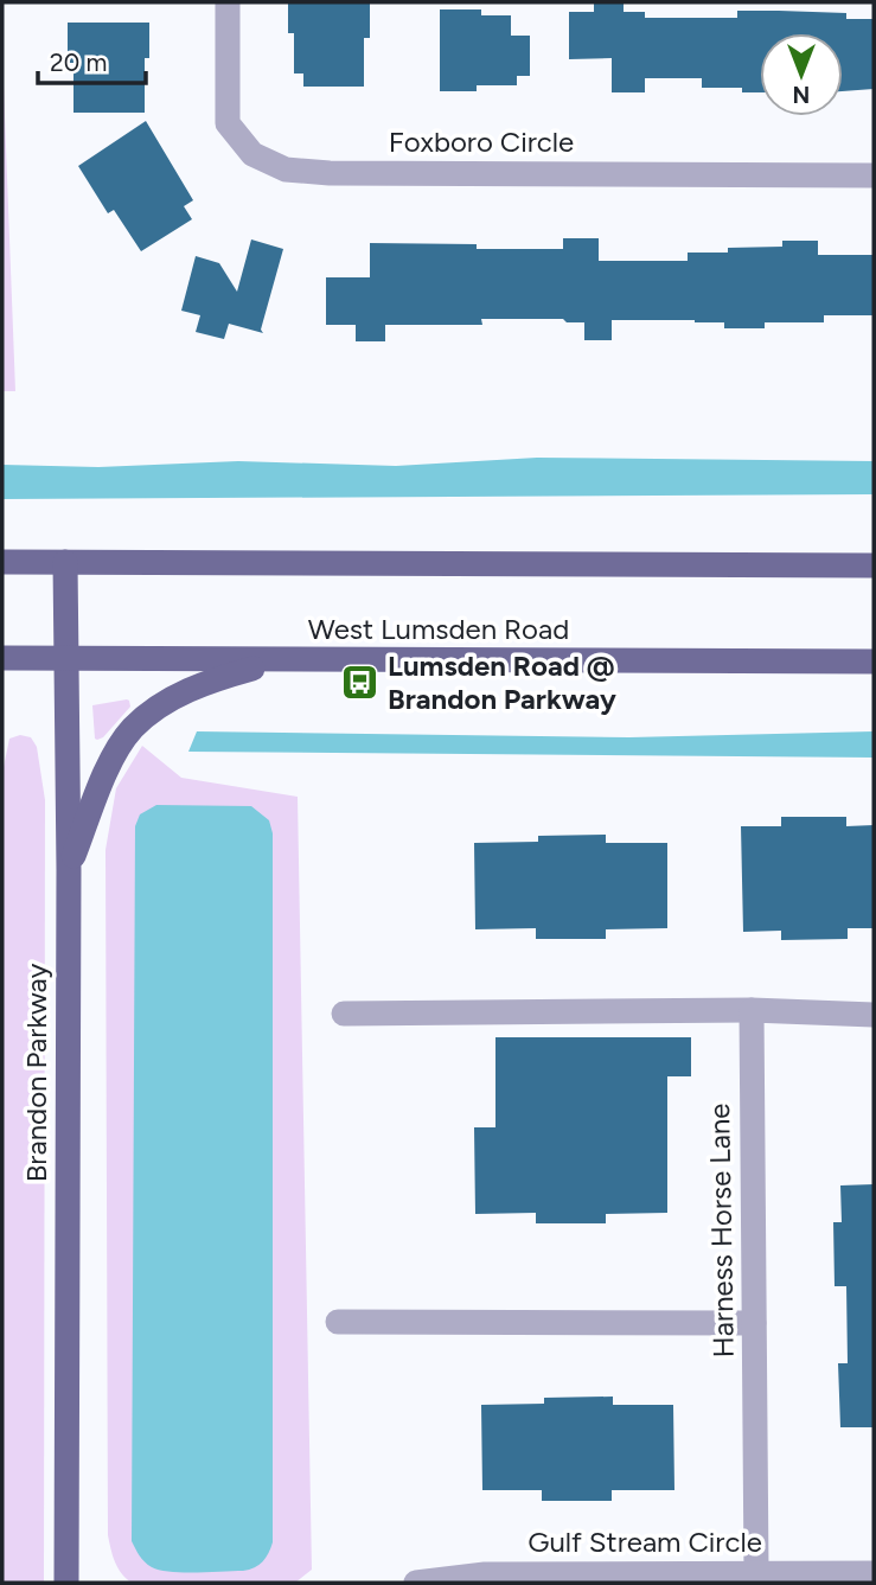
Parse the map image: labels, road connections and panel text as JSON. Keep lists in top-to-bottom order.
{
  "streets": {
    "main road": ["West Lumsden Road", "Brandon Parkway"],
    "street": ["Foxboro Circle", "Harness Horse Lane", "Gulf Stream Circle"]
  },
  "crossings": [
    ["West Lumsden Road", "Brandon Parkway"],
    ["Harness Horse Lane", "Gulf Stream Circle"]
  ],
  "places": {
    "bus stop": ["Lumsden Road @ Brandon Parkway"]
  },
  "scale_bar": "20 m",
  "north": "bottom"
}
